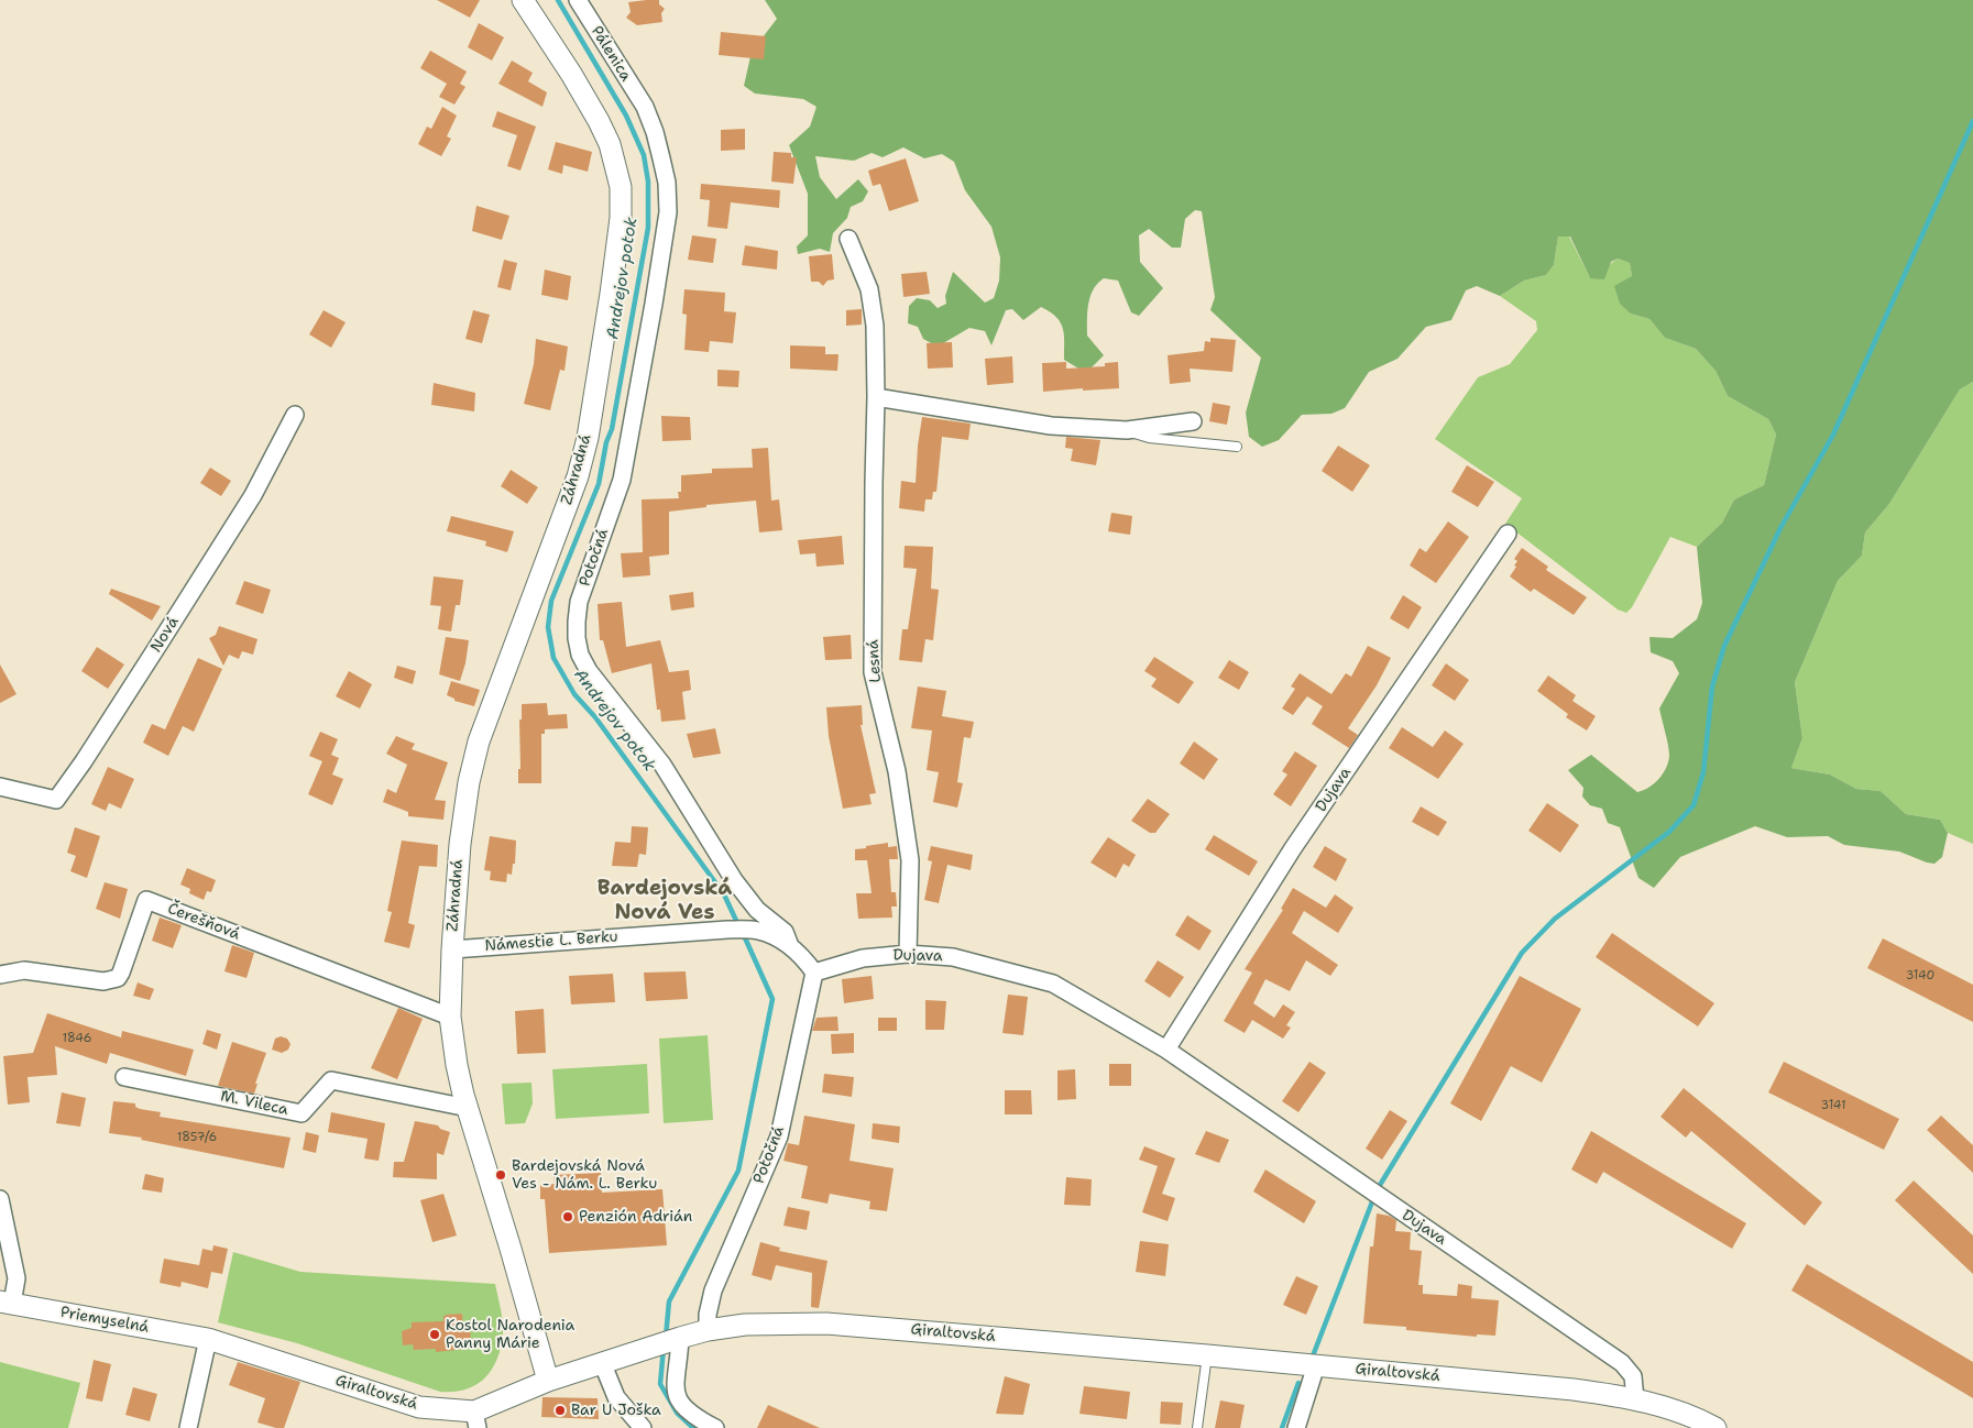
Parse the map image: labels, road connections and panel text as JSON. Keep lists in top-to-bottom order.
{
  "streets": {
    "street": [
      "Pálenica",
      "Záhradná",
      "Potočná",
      "Nová",
      "Lesná",
      "Dujava",
      "Čerešňová",
      "Námestie L. Berku",
      "M. Vileca",
      "Priemyselná",
      "Giraltovská"
    ]
  },
  "crossings": [
    ["Pálenica", "Potočná"],
    ["Záhradná", "Námestie L. Berku"],
    ["Potočná", "Dujava"],
    ["Potočná", "Námestie L. Berku"],
    ["Potočná", "Giraltovská"],
    ["Lesná", "Dujava"],
    ["Dujava", "Námestie L. Berku"],
    ["Dujava", "Giraltovská"],
    ["Priemyselná", "Giraltovská"]
  ],
  "districts": ["Bardejovská Nová Ves"],
  "water": ["Andrejov potok"],
  "places": [
    "Bardejovská Nová Ves - Nám. L. Berku",
    "Penzión Adrián",
    "Kostol Narodenia Panny Márie",
    "Bar U Joška"
  ],
  "house_numbers": [
    "3140",
    "1846",
    "3141",
    "1857/6"
  ]
}
